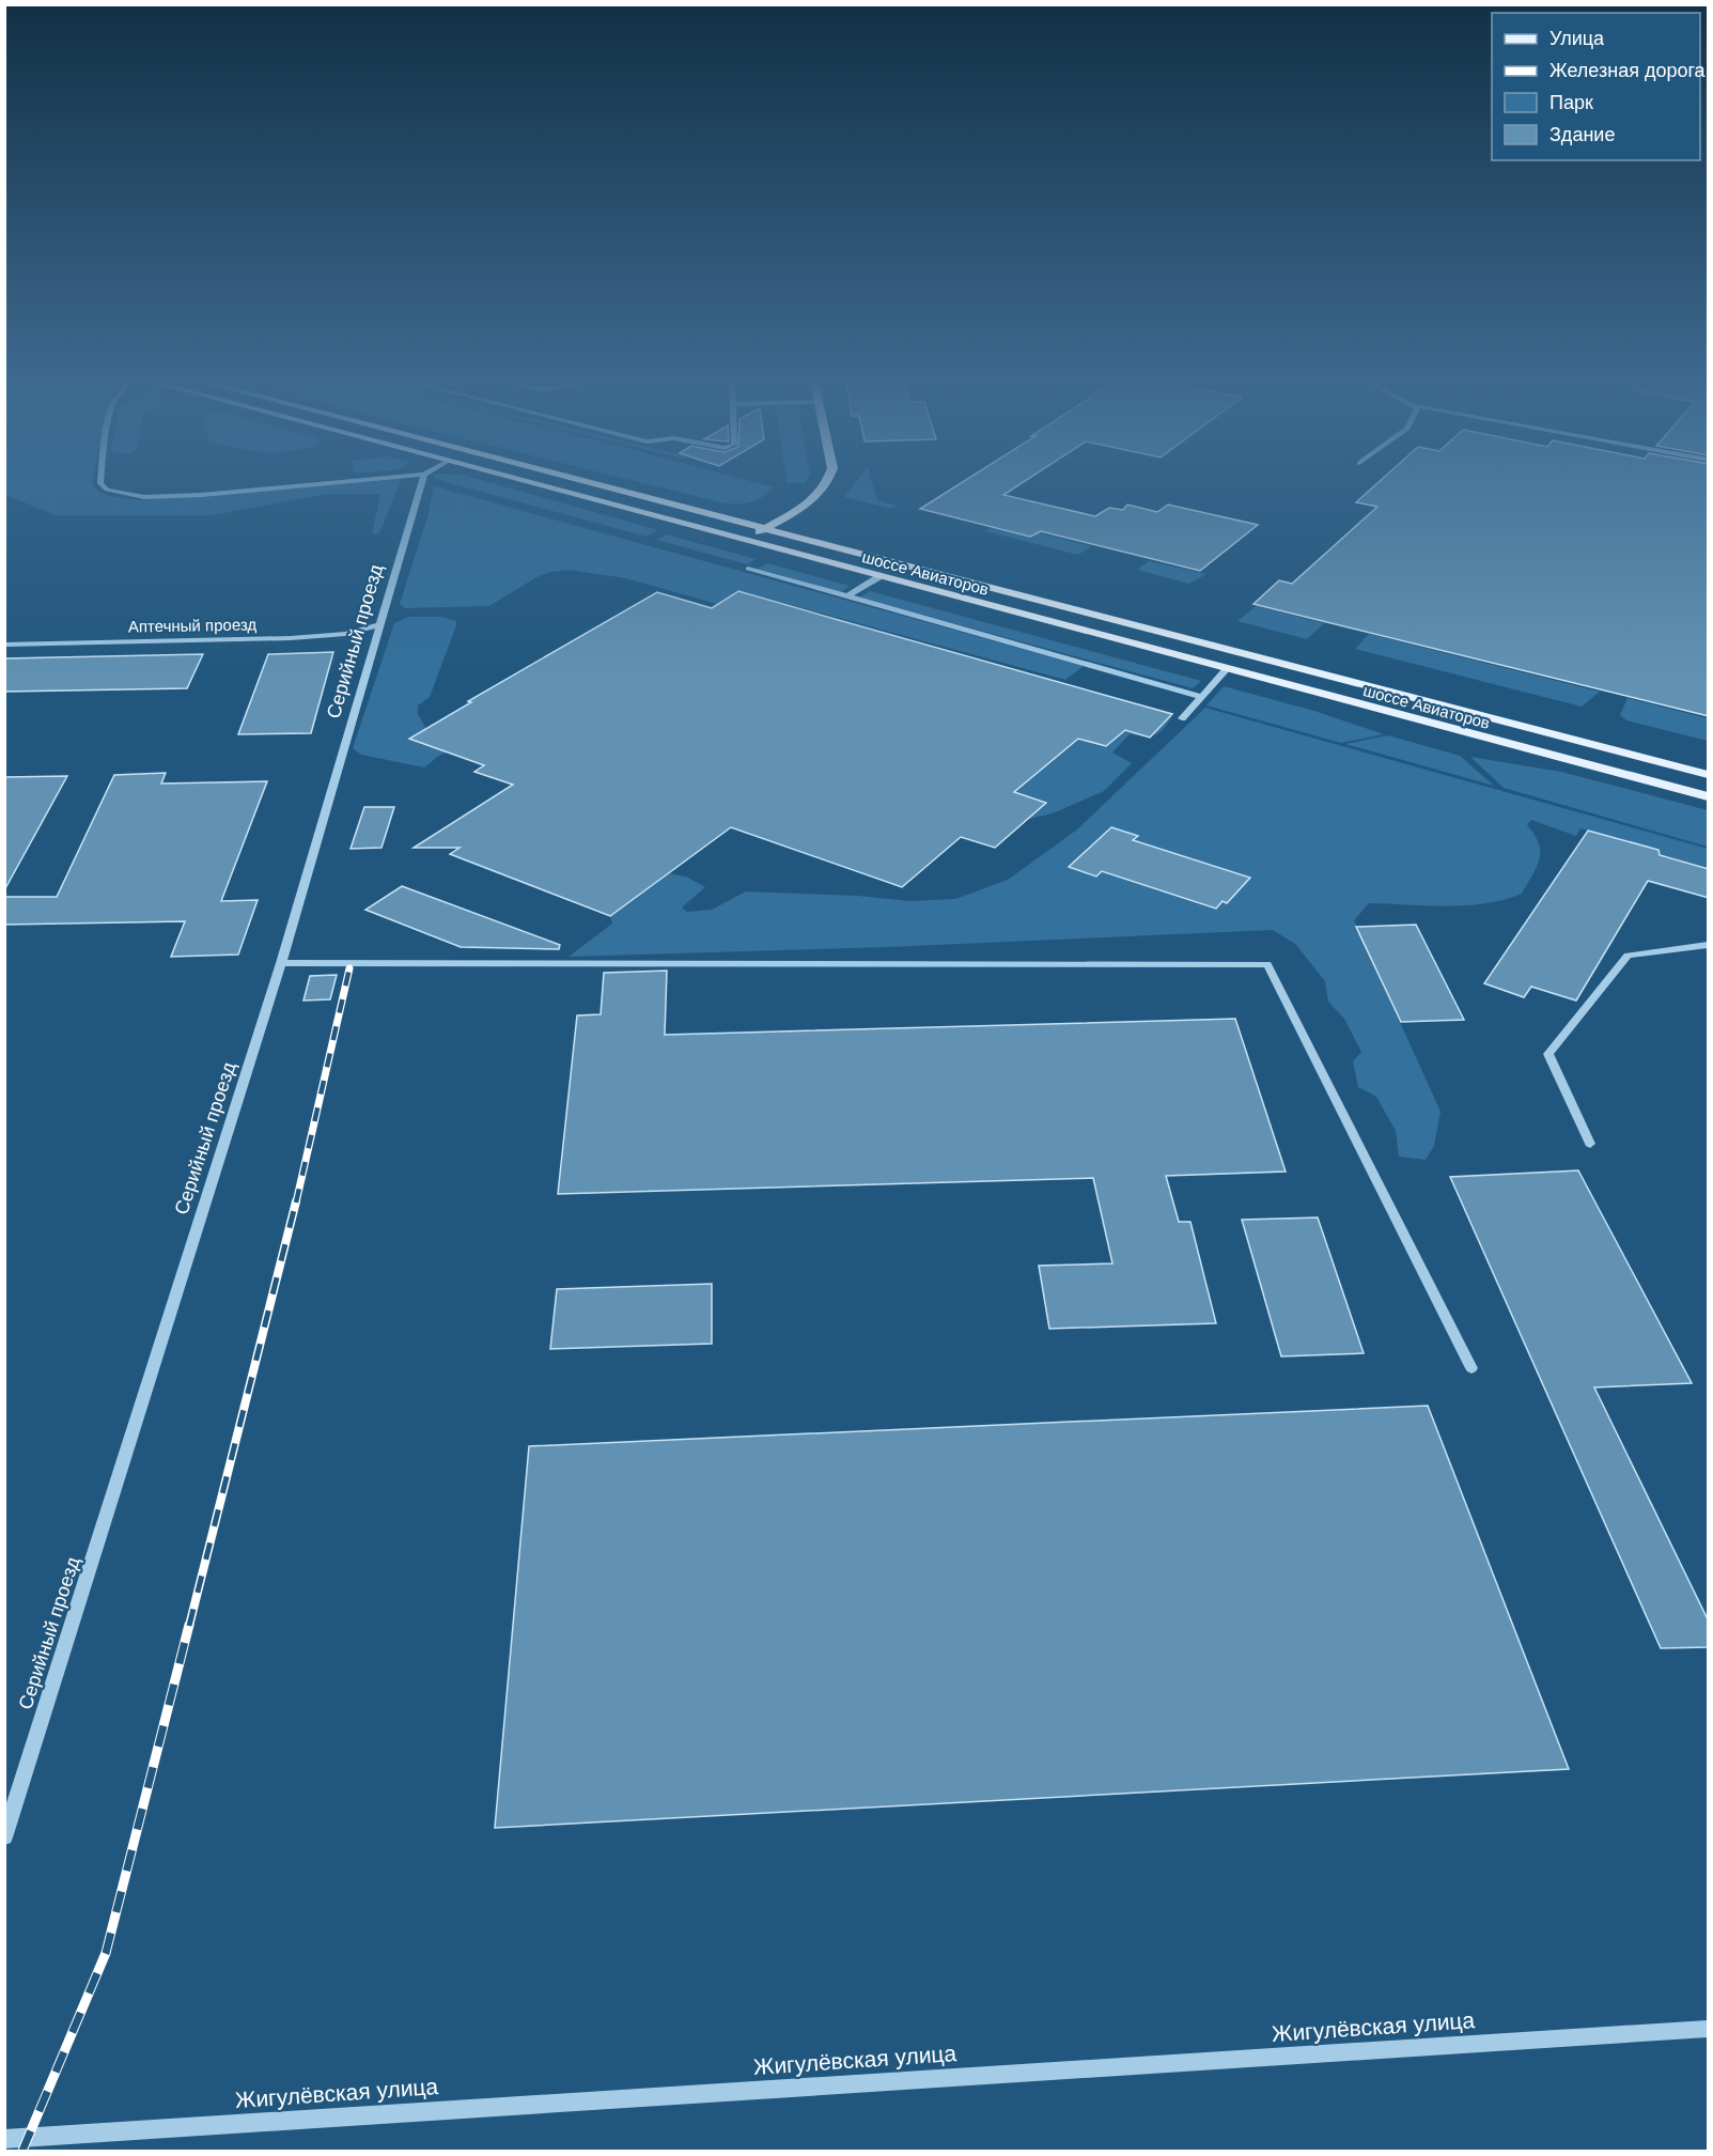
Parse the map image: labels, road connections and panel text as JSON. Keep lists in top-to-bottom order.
{
  "streets": {
    "main road": ["шоссе Авиаторов"],
    "street": ["Аптечный проезд", "Серийный проезд", "Жигулёвская улица"]
  },
  "crossings": [
    ["Аптечный проезд", "Серийный проезд"]
  ],
  "legend": [
    "Улица",
    "Железная дорога",
    "Парк",
    "Здание"
  ]
}
